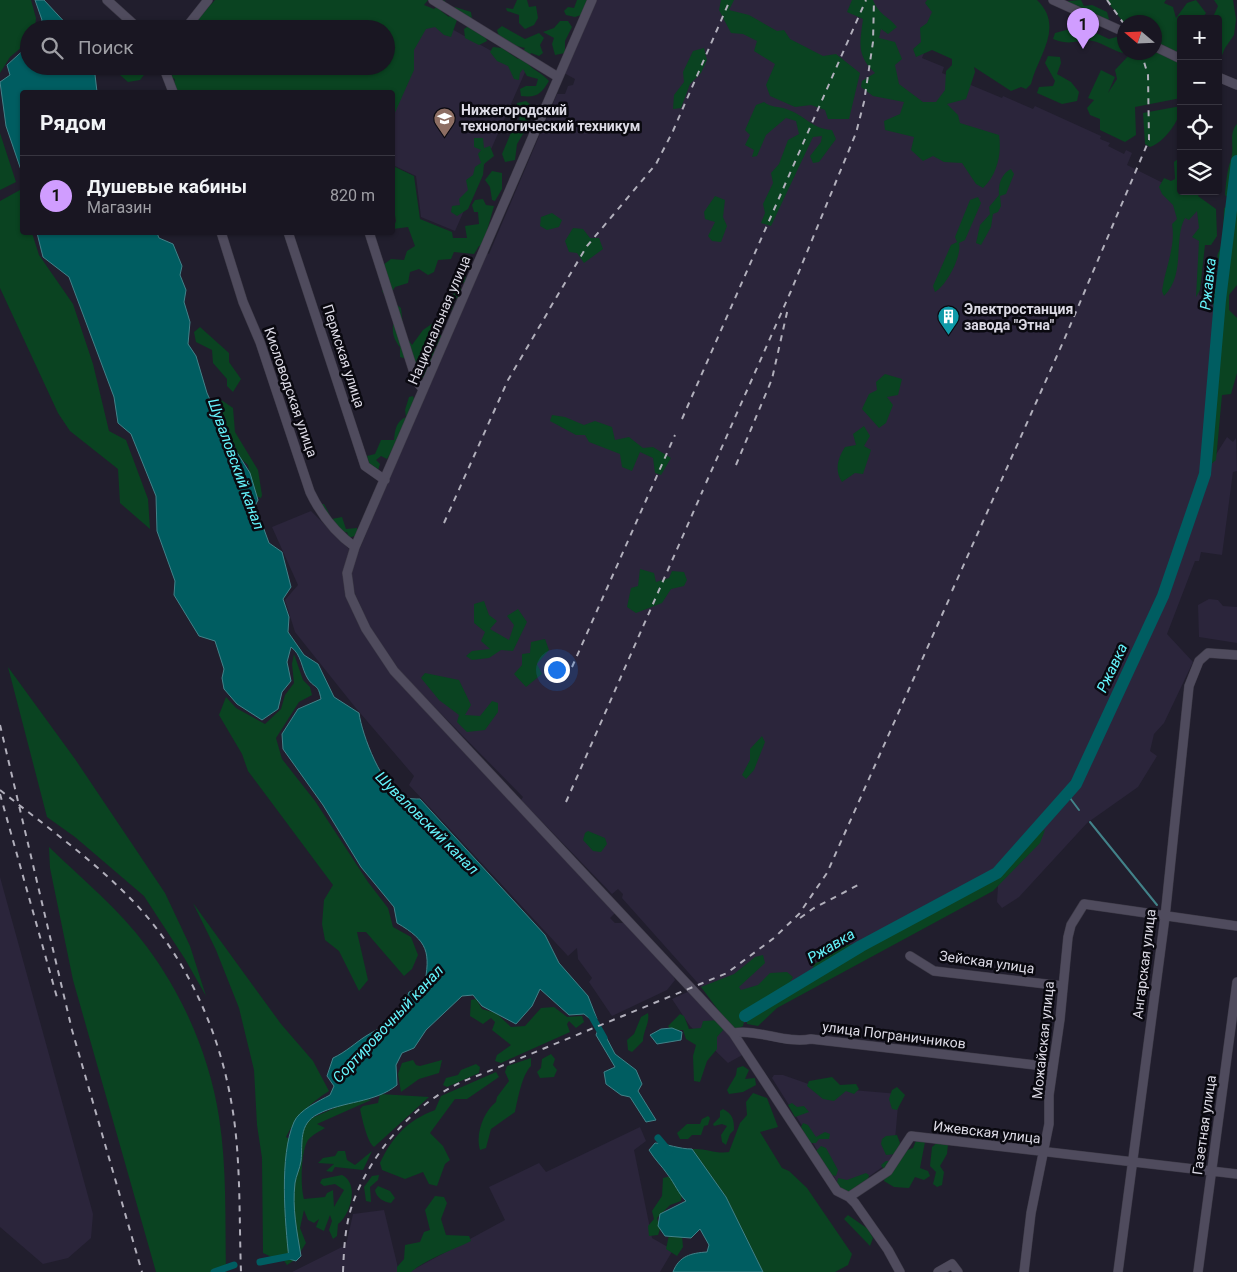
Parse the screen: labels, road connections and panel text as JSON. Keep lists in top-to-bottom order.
{
  "streets": {
    "street": [
      "Национальная улица",
      "Пермская улица",
      "Кисловодская улица",
      "Зейская улица",
      "Ангарская улица",
      "улица Пограничников",
      "Можайская улица",
      "Газетная улица",
      "Ижевская улица"
    ]
  },
  "crossings": [
    ["Национальная улица", "Пермская улица"],
    ["Национальная улица", "Кисловодская улица"],
    ["Национальная улица", "улица Пограничников"],
    ["Зейская улица", "Можайская улица"],
    ["Ангарская улица", "Можайская улица"],
    ["Ангарская улица", "Ижевская улица"],
    ["улица Пограничников", "Можайская улица"],
    ["Можайская улица", "Ижевская улица"],
    ["Газетная улица", "Ижевская улица"]
  ],
  "water": ["Ржавка", "Шуваловский канал", "Сортировочный канал"],
  "places": {
    "school or university": ["Нижегородский технологический техникум"],
    "building": ["Электростанция завода \"Этна\""]
  },
  "north": "left",
  "page": {
    "pins": "1",
    "map_buttons": ["+", "−"],
    "search": "Поиск",
    "heading": "Рядом",
    "list": [
      {
        "mark": "1",
        "name": "Душевые кабины",
        "note": "Магазин",
        "value": "820 m"
      }
    ]
  }
}
